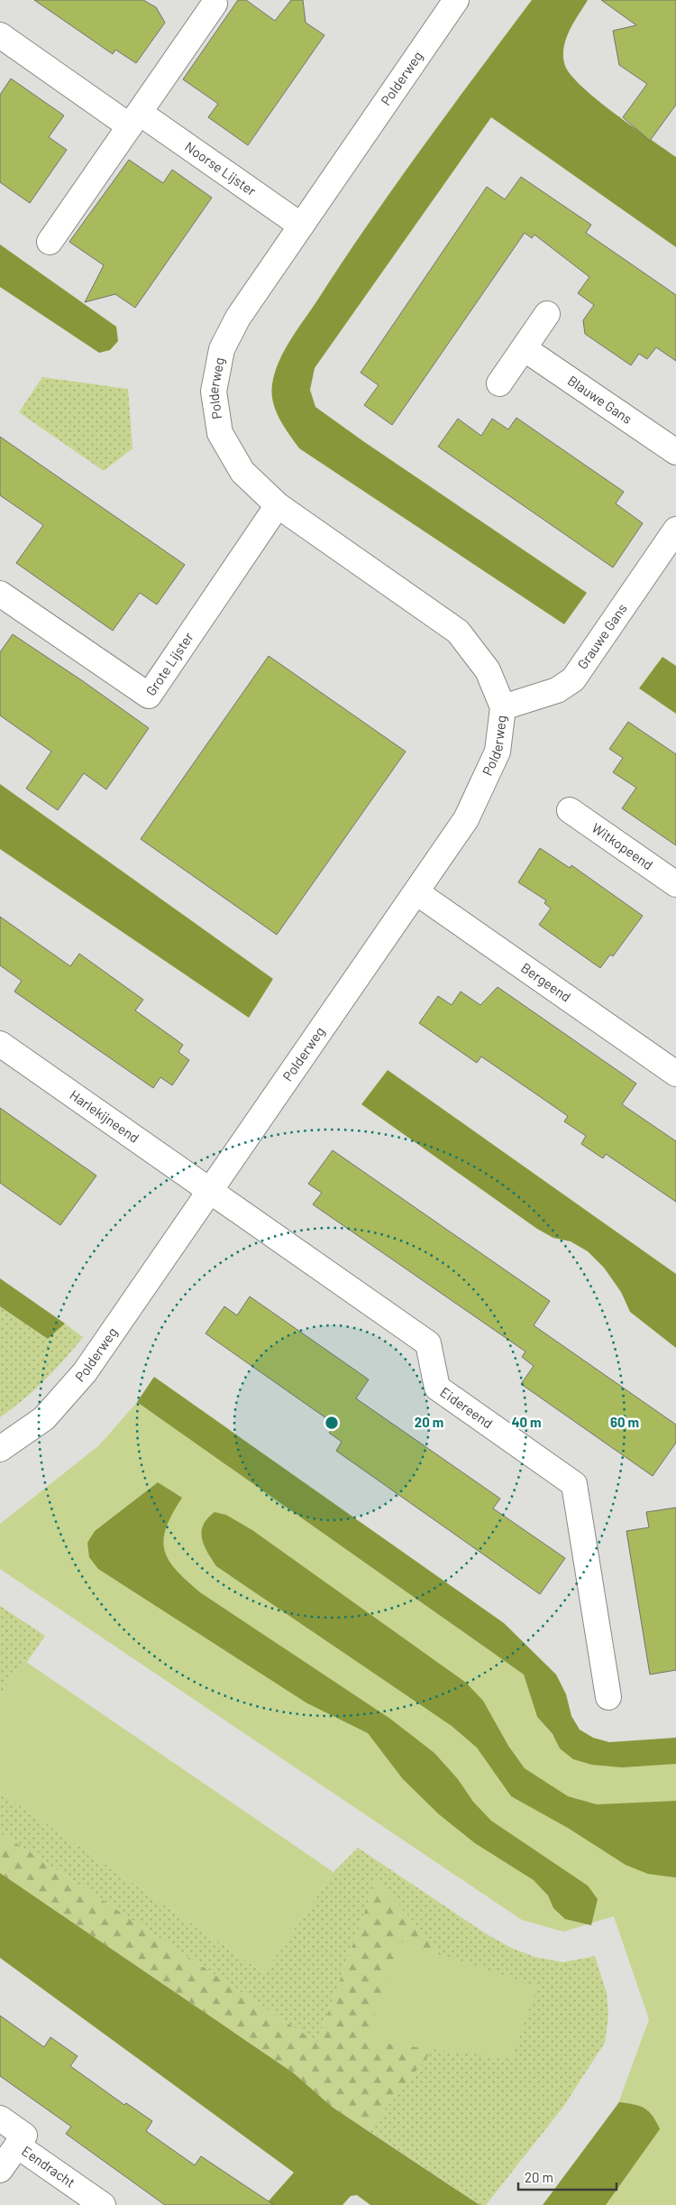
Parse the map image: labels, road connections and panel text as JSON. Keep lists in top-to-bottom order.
{
  "streets": {
    "street": [
      "Polderweg",
      "Noorse Lijster",
      "Blauwe Gans",
      "Grauwe Gans",
      "Grote Lijster",
      "Witkopeend",
      "Bergeend",
      "Harlekijneend",
      "Eidereend",
      "Eendracht"
    ]
  },
  "crossings": [
    ["Polderweg", "Noorse Lijster"],
    ["Polderweg", "Grauwe Gans"],
    ["Polderweg", "Grote Lijster"],
    ["Polderweg", "Bergeend"],
    ["Polderweg", "Harlekijneend"],
    ["Polderweg", "Eidereend"],
    ["Harlekijneend", "Eidereend"]
  ],
  "scale_bar": "20 m",
  "rings": ["20 m", "40 m", "60 m"]
}
